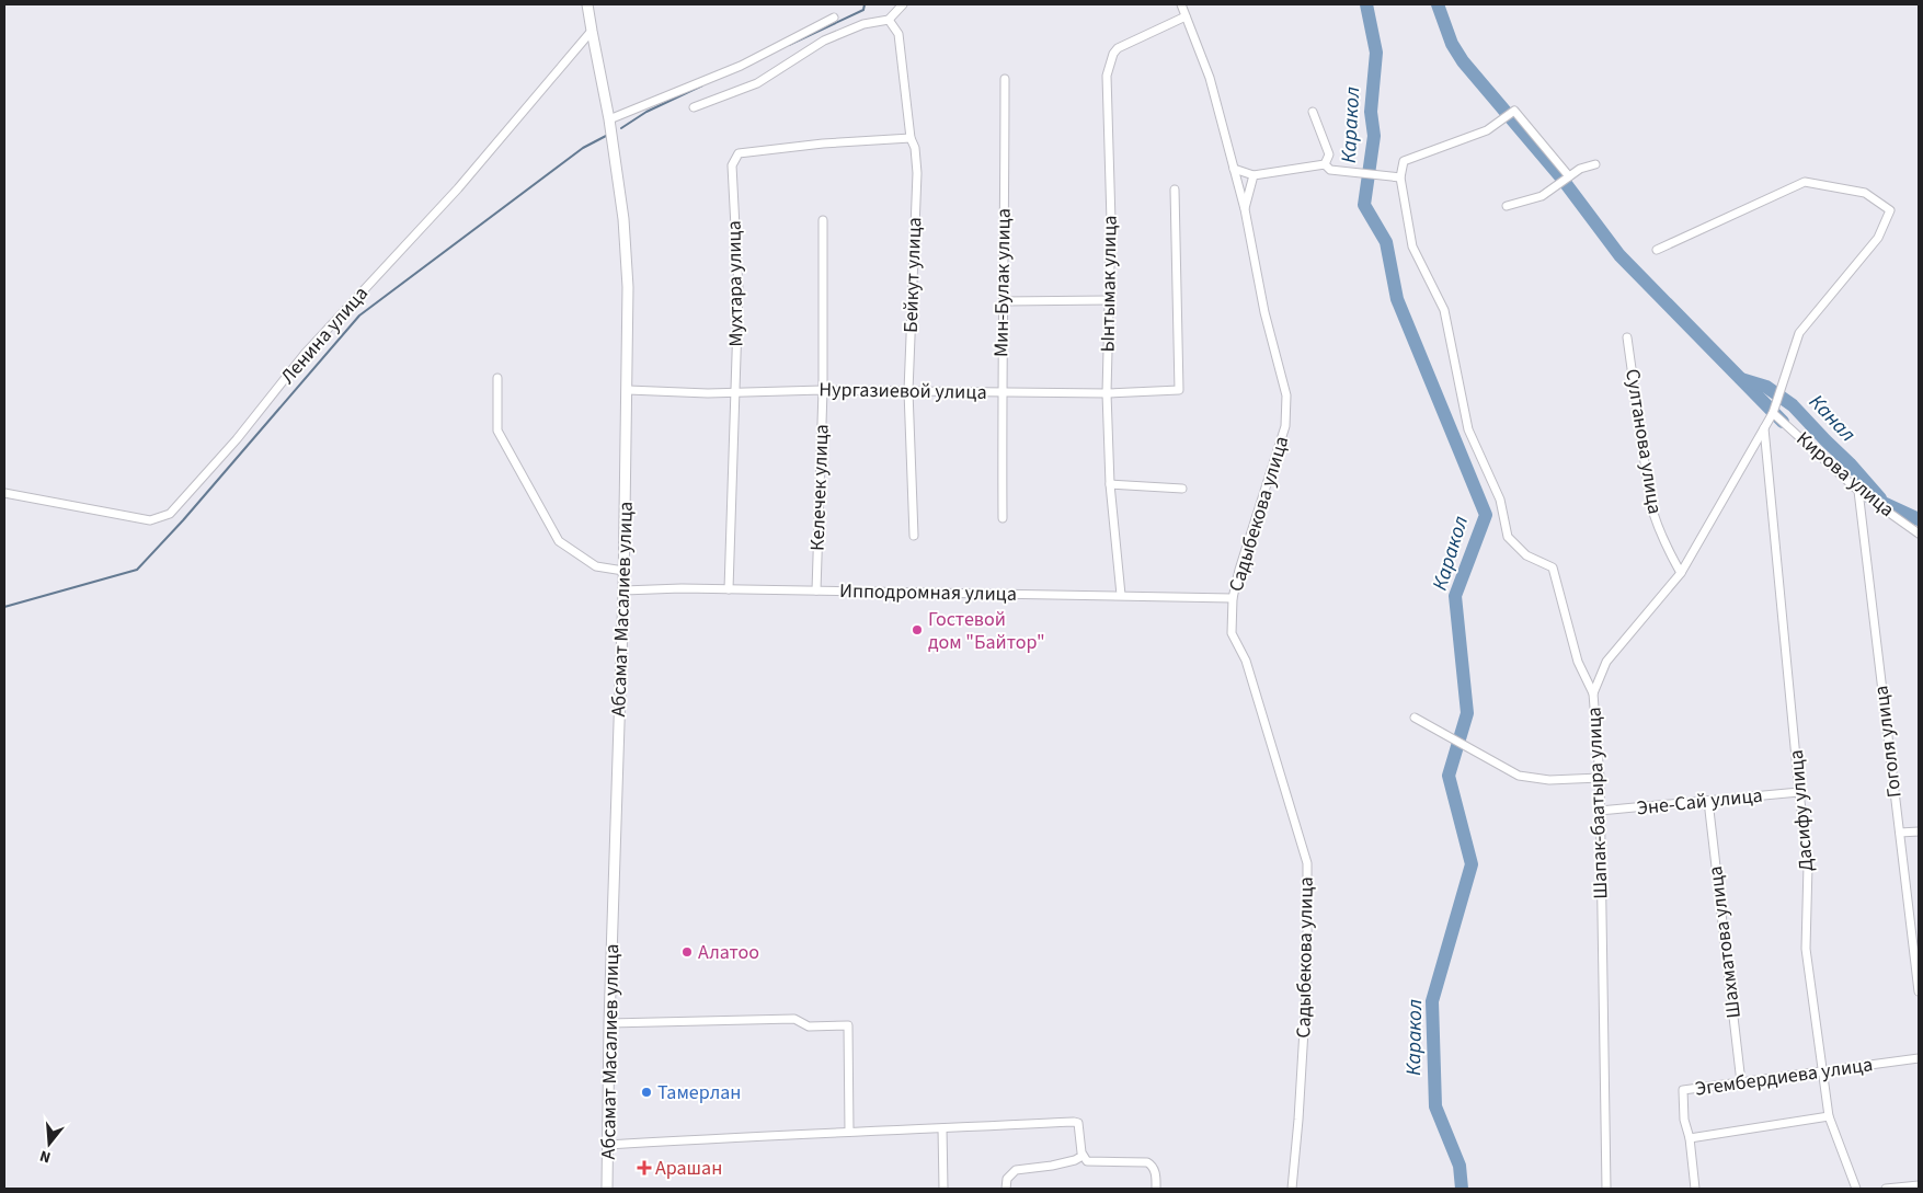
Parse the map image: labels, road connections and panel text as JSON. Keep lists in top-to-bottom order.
{
  "streets": {
    "street": [
      "Бейкут улица",
      "Мин-Булак улица",
      "Мухтара улица",
      "Ынтымак улица",
      "Ленина улица",
      "Нургазиевой улица",
      "Султанова улица",
      "Кирова улица",
      "Келечек улица",
      "Садыбекова улица",
      "Ипподромная улица",
      "Абсамат Масалиев улица",
      "Гоголя улица",
      "Эне-Сай улица",
      "Шапак-баатыра улица",
      "Дасифу улица",
      "Шахматова улица",
      "Эгембердиева улица"
    ]
  },
  "crossings": [
    ["Бейкут улица", "Мухтара улица"],
    ["Бейкут улица", "Нургазиевой улица"],
    ["Мин-Булак улица", "Нургазиевой улица"],
    ["Мухтара улица", "Нургазиевой улица"],
    ["Мухтара улица", "Ипподромная улица"],
    ["Ынтымак улица", "Нургазиевой улица"],
    ["Ынтымак улица", "Садыбекова улица"],
    ["Ынтымак улица", "Ипподромная улица"],
    ["Ленина улица", "Абсамат Масалиев улица"],
    ["Нургазиевой улица", "Келечек улица"],
    ["Нургазиевой улица", "Абсамат Масалиев улица"],
    ["Султанова улица", "Шапак-баатыра улица"],
    ["Кирова улица", "Гоголя улица"],
    ["Кирова улица", "Шапак-баатыра улица"],
    ["Келечек улица", "Ипподромная улица"],
    ["Садыбекова улица", "Ипподромная улица"],
    ["Ипподромная улица", "Абсамат Масалиев улица"],
    ["Эне-Сай улица", "Шапак-баатыра улица"],
    ["Эне-Сай улица", "Дасифу улица"],
    ["Эне-Сай улица", "Шахматова улица"],
    ["Шапак-баатыра улица", "Дасифу улица"],
    ["Дасифу улица", "Эгембердиева улица"],
    ["Шахматова улица", "Эгембердиева улица"]
  ],
  "water": ["Каракол", "Канал"],
  "places": {
    "other": ["Гостевой дом \"Байтор\"", "Алатоо", "Тамерлан"],
    "health": ["Арашан"]
  },
  "north": "bottom"
}
